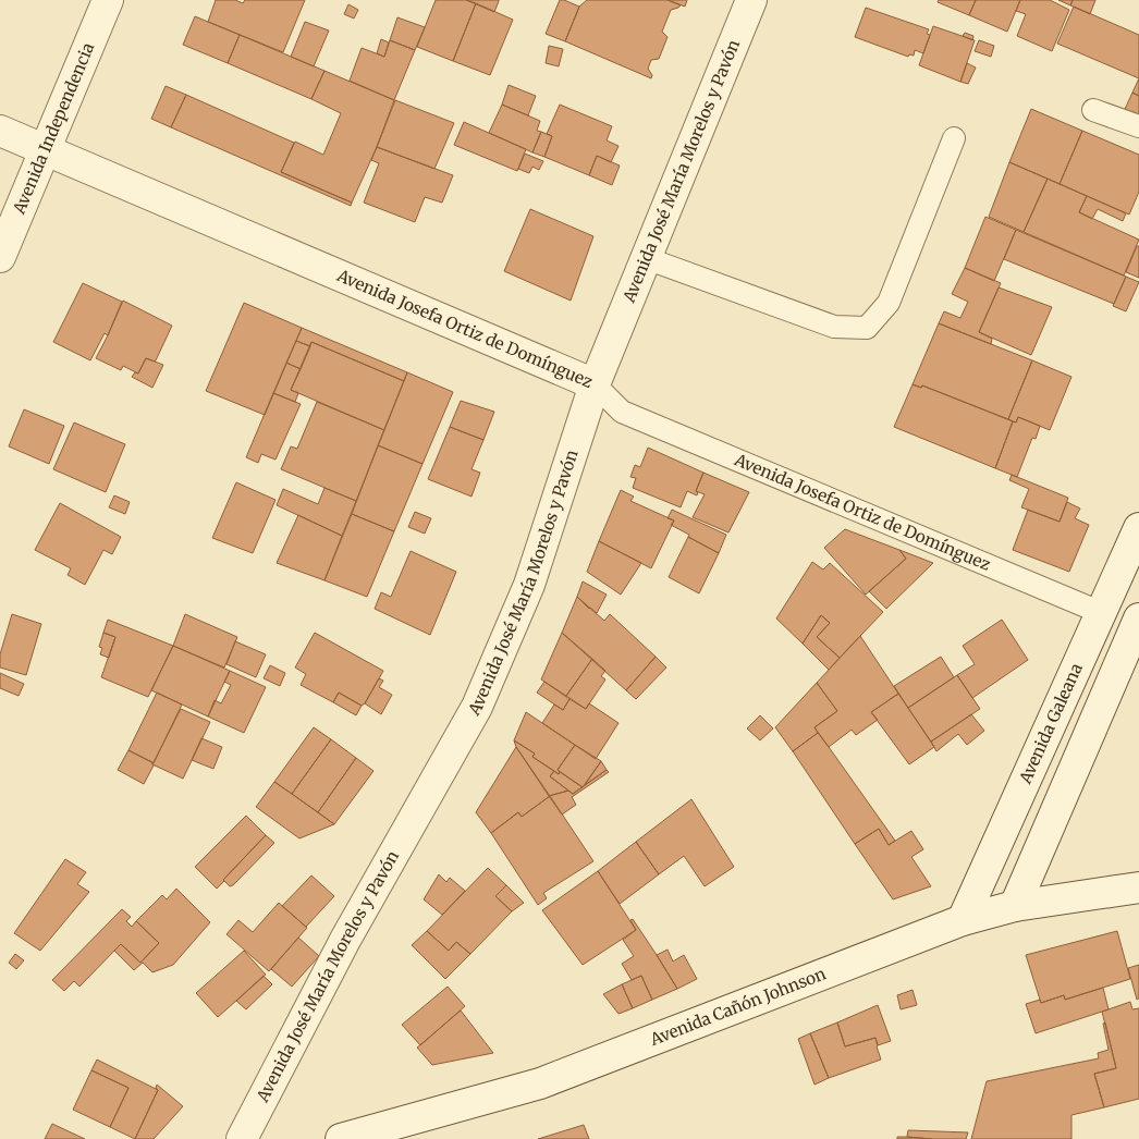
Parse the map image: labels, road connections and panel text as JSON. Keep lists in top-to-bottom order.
{
  "streets": {
    "street": [
      "Avenida Independencia",
      "Avenida José María Morelos y Pavón",
      "Avenida Josefa Ortiz de Domínguez",
      "Avenida Galeana",
      "Avenida Cañón Johnson"
    ]
  },
  "crossings": [
    ["Avenida Independencia", "Avenida Josefa Ortiz de Domínguez"],
    ["Avenida José María Morelos y Pavón", "Avenida Josefa Ortiz de Domínguez"],
    ["Avenida Josefa Ortiz de Domínguez", "Avenida Galeana"],
    ["Avenida Galeana", "Avenida Cañón Johnson"]
  ]
}
